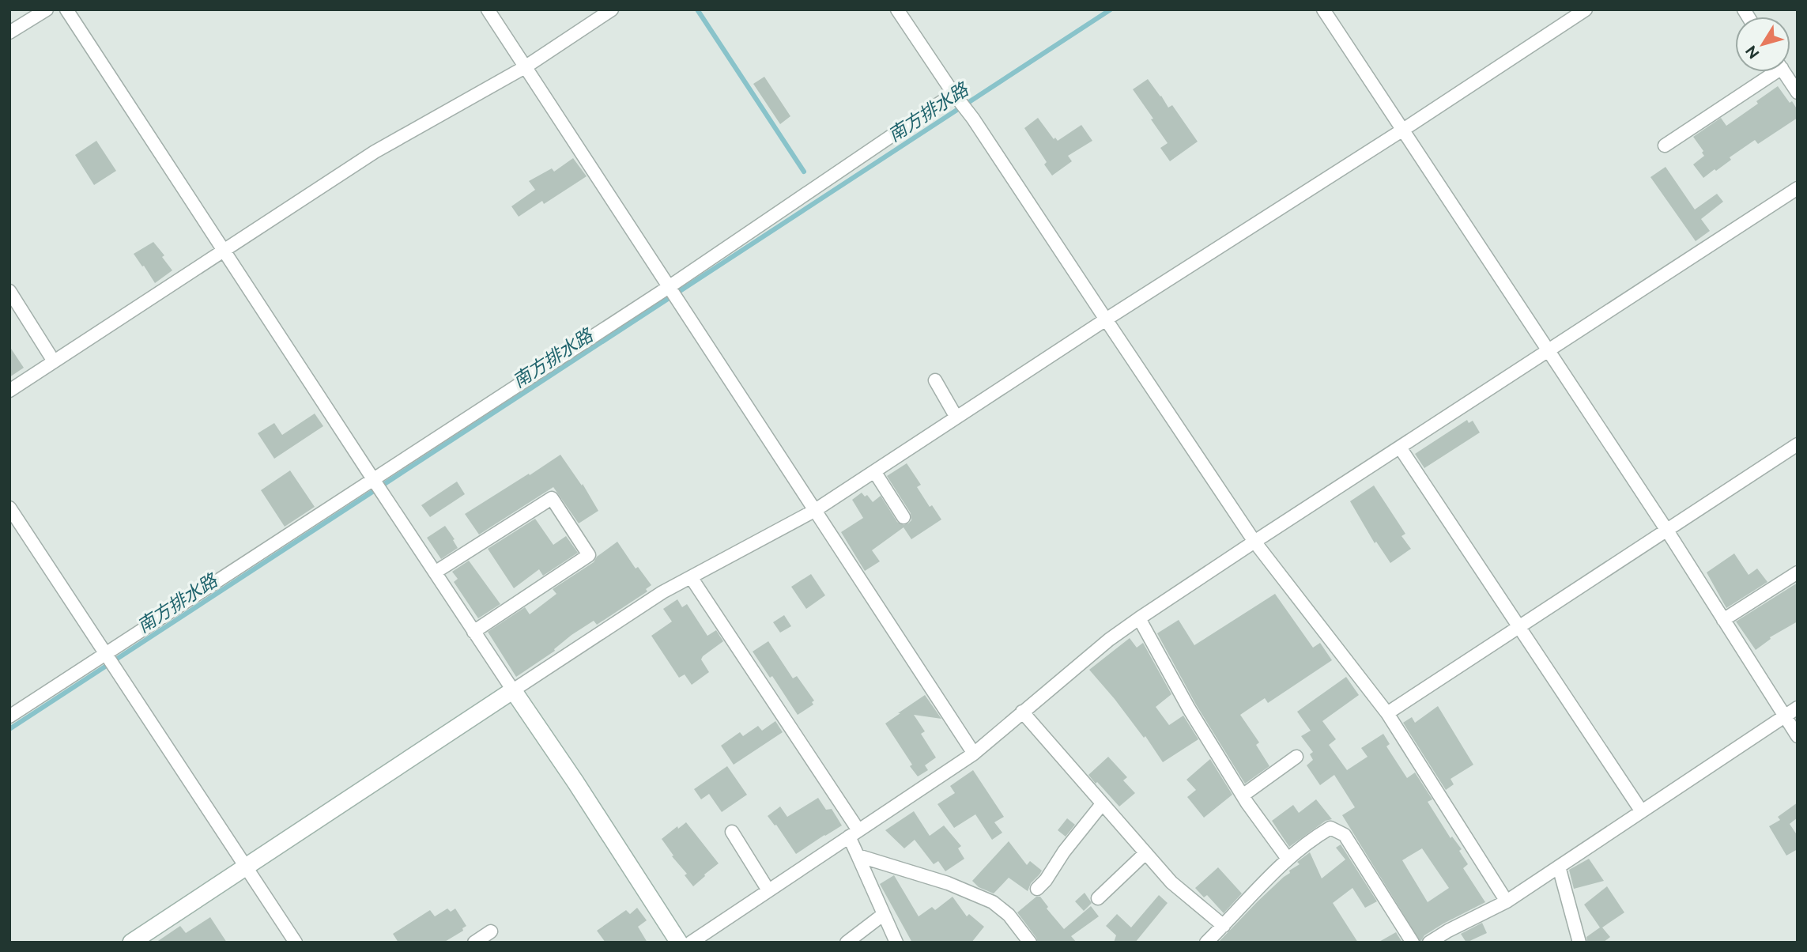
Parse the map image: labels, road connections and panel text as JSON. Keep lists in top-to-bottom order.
{
  "water": ["南方排水路"],
  "north": "bottom left"
}
